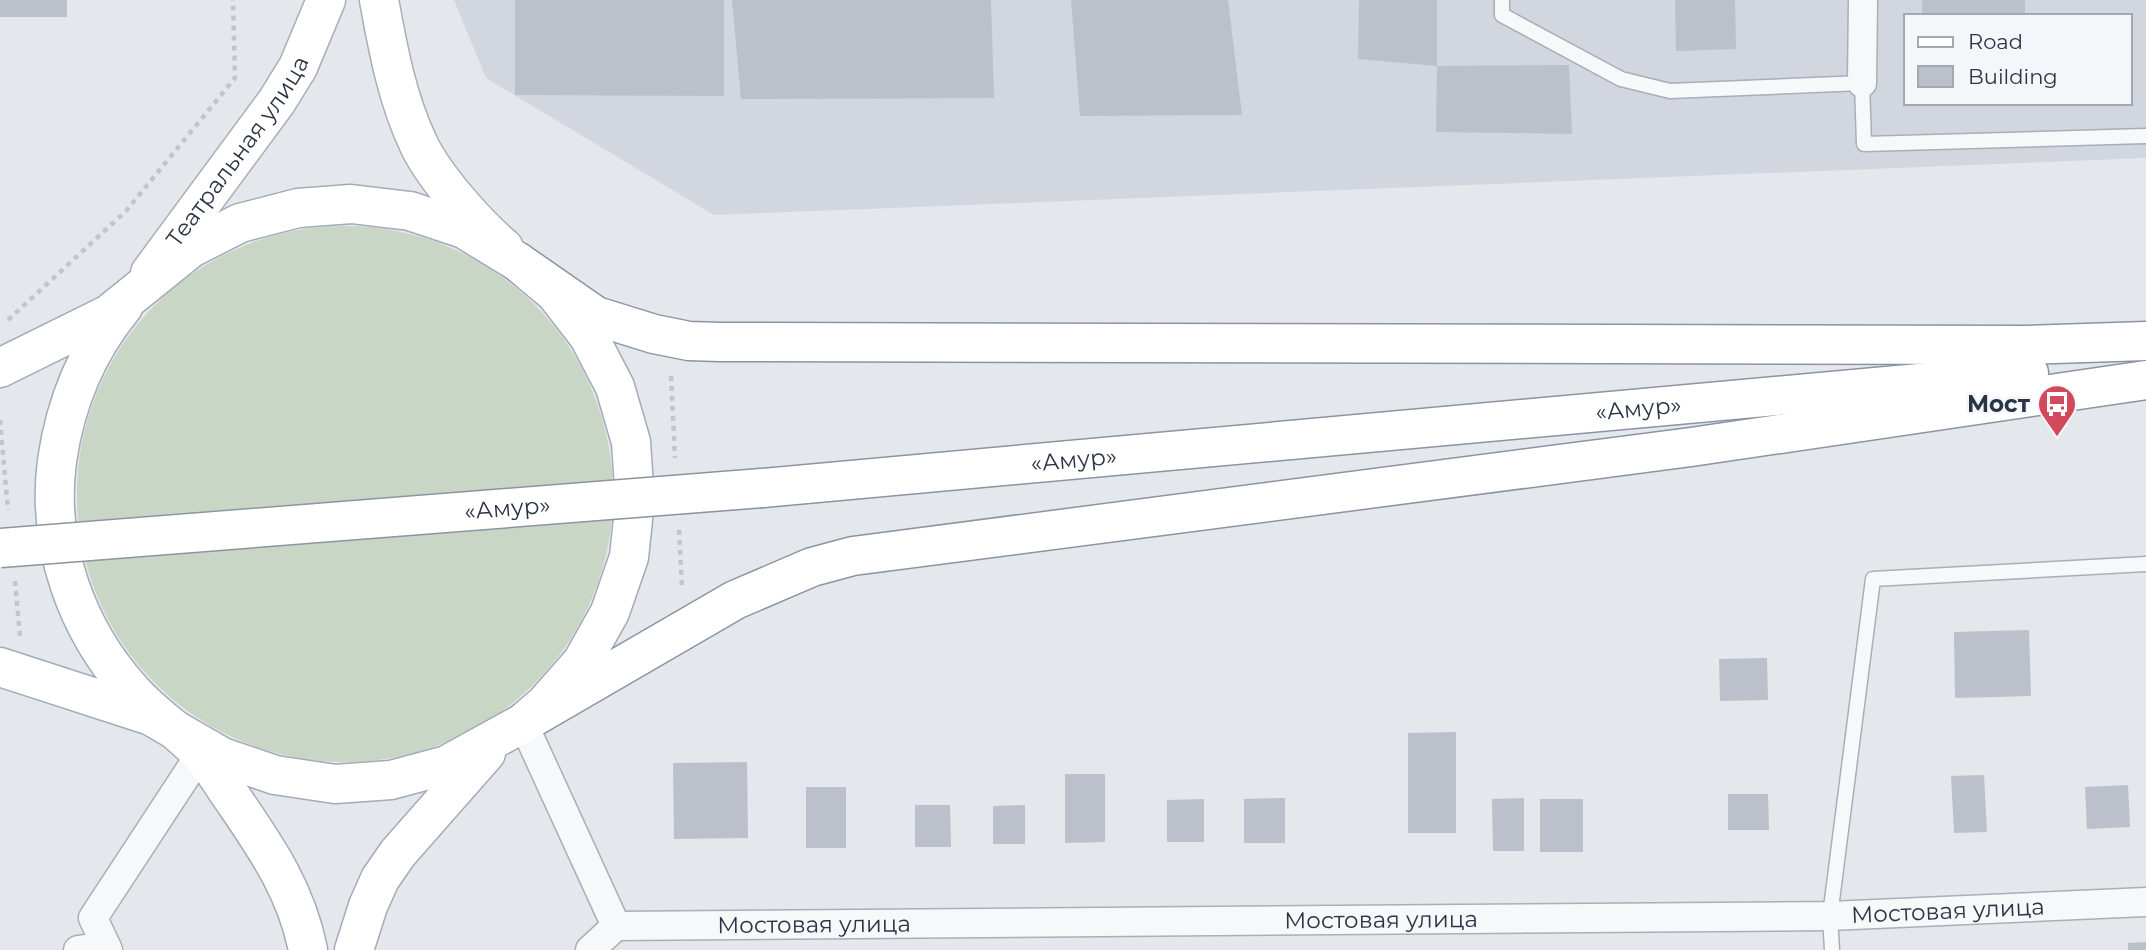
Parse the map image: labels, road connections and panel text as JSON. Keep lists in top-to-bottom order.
{
  "streets": {
    "main road": ["Театральная улица", "«Амур»"],
    "street": ["Мостовая улица"]
  },
  "places": {
    "bus stop": ["Мост"]
  },
  "legend": ["Road", "Building"]
}
